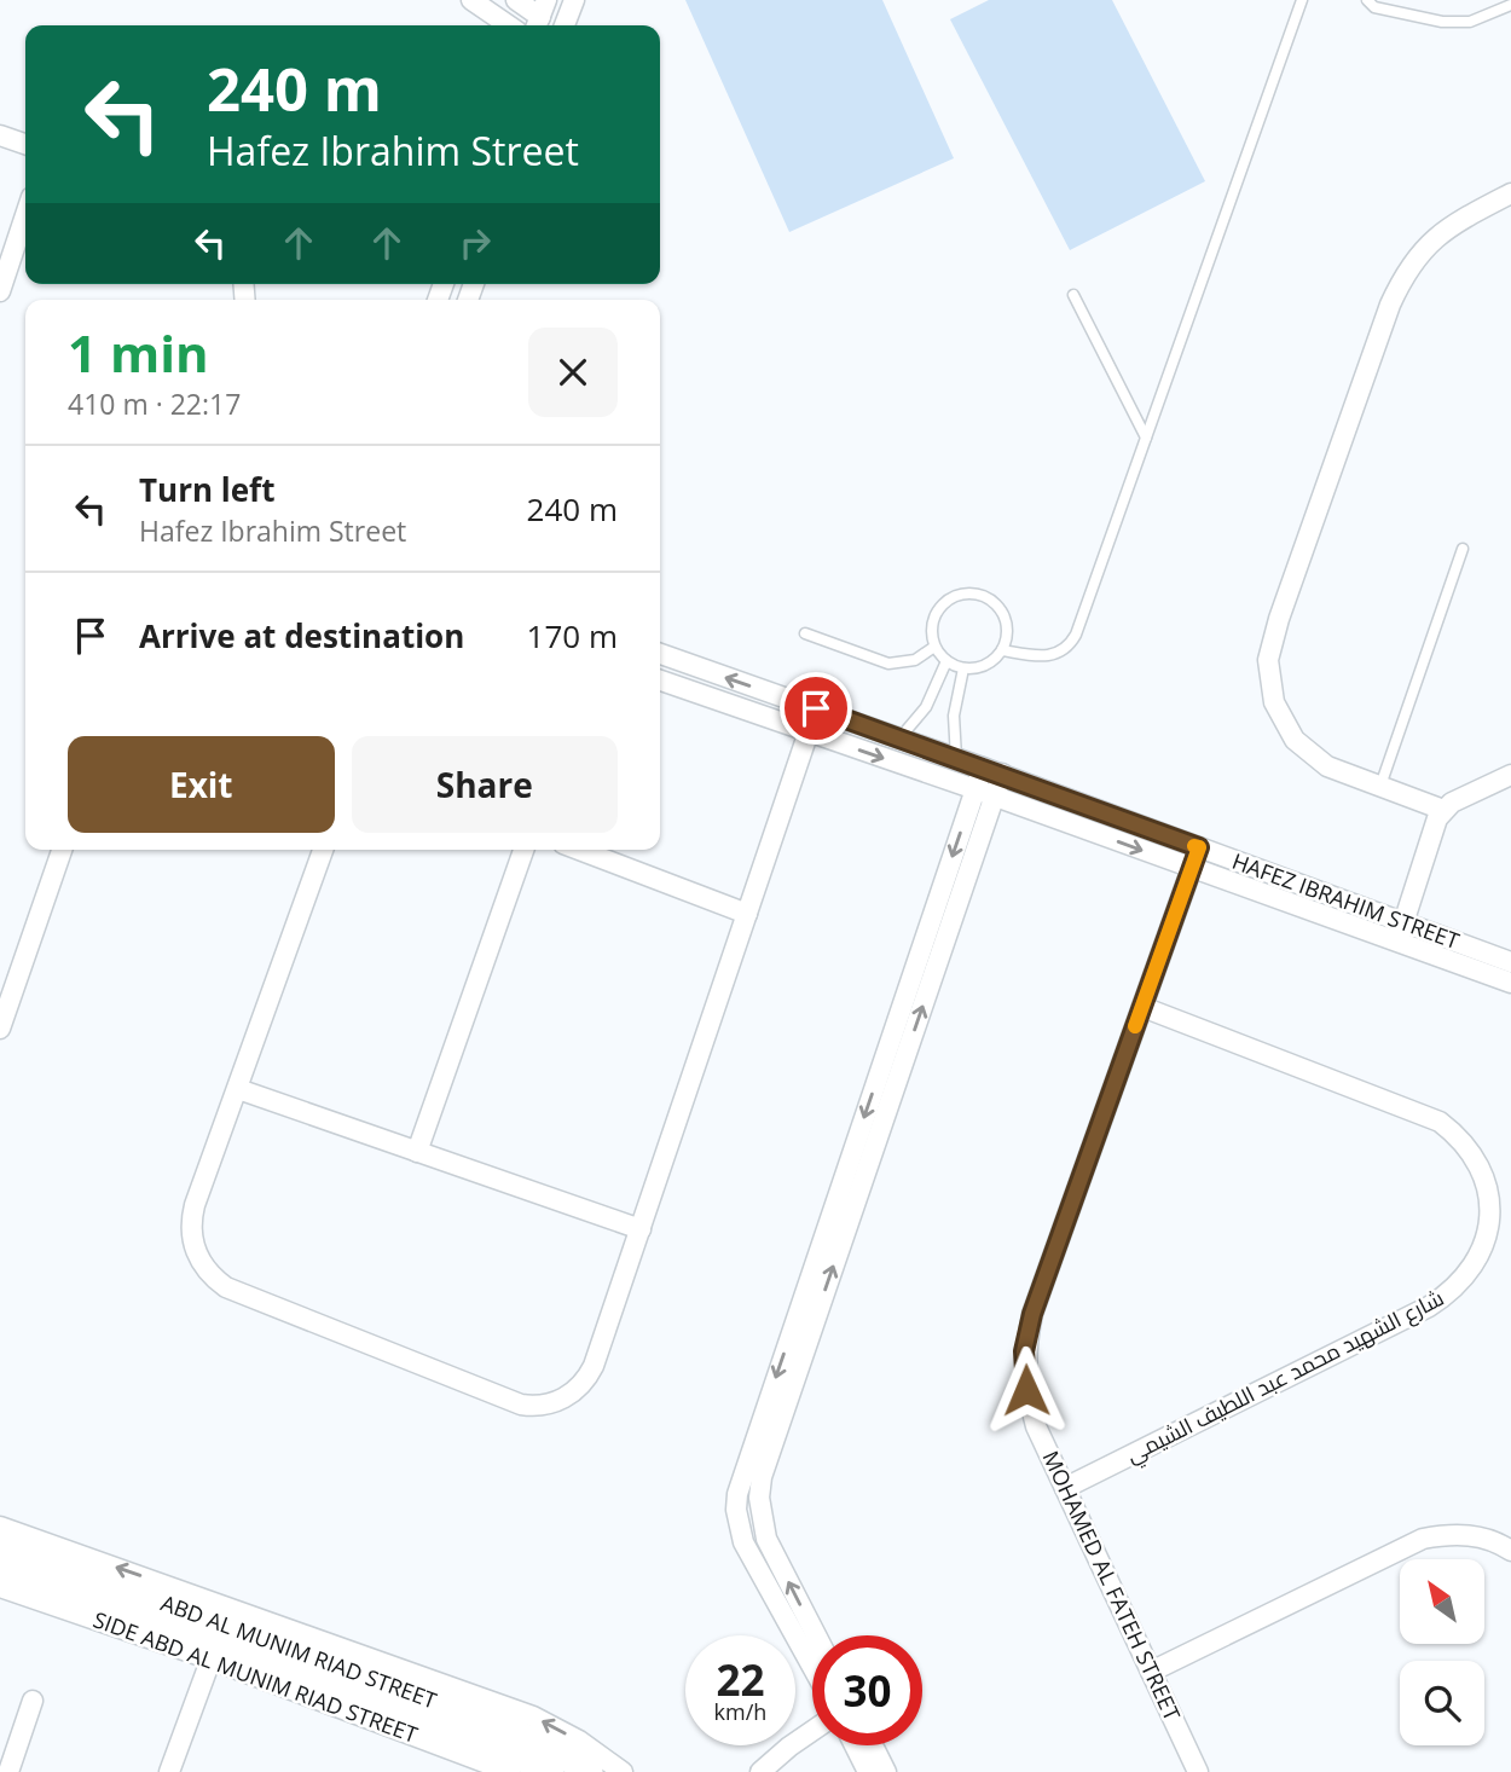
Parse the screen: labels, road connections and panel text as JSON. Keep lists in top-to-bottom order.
{
  "streets": {
    "street": [
      "HAFEZ IBRAHIM STREET",
      "شارع الشهيد محمد عبد اللطيف الشيمي",
      "MOHAMED AL FATEH STREET",
      "ABD AL MUNIM RIAD STREET",
      "SIDE ABD AL MUNIM RIAD STREET"
    ]
  },
  "crossings": [
    ["HAFEZ IBRAHIM STREET", "MOHAMED AL FATEH STREET"],
    ["شارع الشهيد محمد عبد اللطيف الشيمي", "MOHAMED AL FATEH STREET"],
    ["ABD AL MUNIM RIAD STREET", "SIDE ABD AL MUNIM RIAD STREET"]
  ],
  "north": "top left",
  "page": {
    "turn": ["240 m", "Hafez Ibrahim Street"],
    "heading": ["1 min", "410 m · 22:17"],
    "list": [
      {
        "name": "Turn left",
        "note": "Hafez Ibrahim Street",
        "value": "240 m"
      },
      {
        "name": "Arrive at destination",
        "value": "170 m"
      }
    ],
    "buttons": ["Exit", "Share"],
    "speed": "22 km/h",
    "limit": "30"
  }
}
